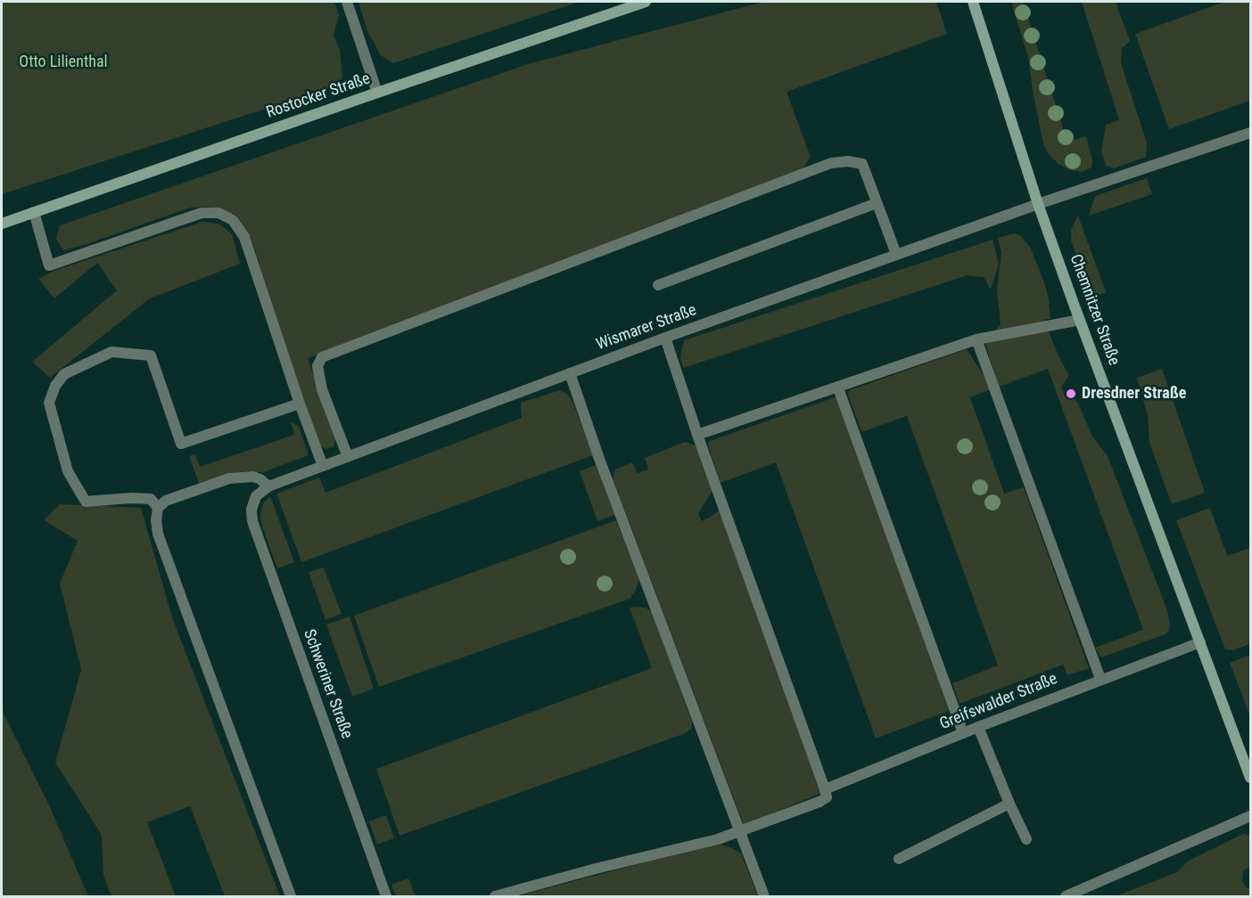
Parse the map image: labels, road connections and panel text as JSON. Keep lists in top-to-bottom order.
{
  "streets": {
    "street": [
      "Rostocker Straße",
      "Chemnitzer Straße",
      "Wismarer Straße",
      "Schweriner Straße",
      "Greifswalder Straße"
    ]
  },
  "crossings": [
    ["Chemnitzer Straße", "Wismarer Straße"],
    ["Chemnitzer Straße", "Greifswalder Straße"],
    ["Wismarer Straße", "Schweriner Straße"]
  ],
  "parks": ["Otto Lilienthal"],
  "places": ["Dresdner Straße"]
}
